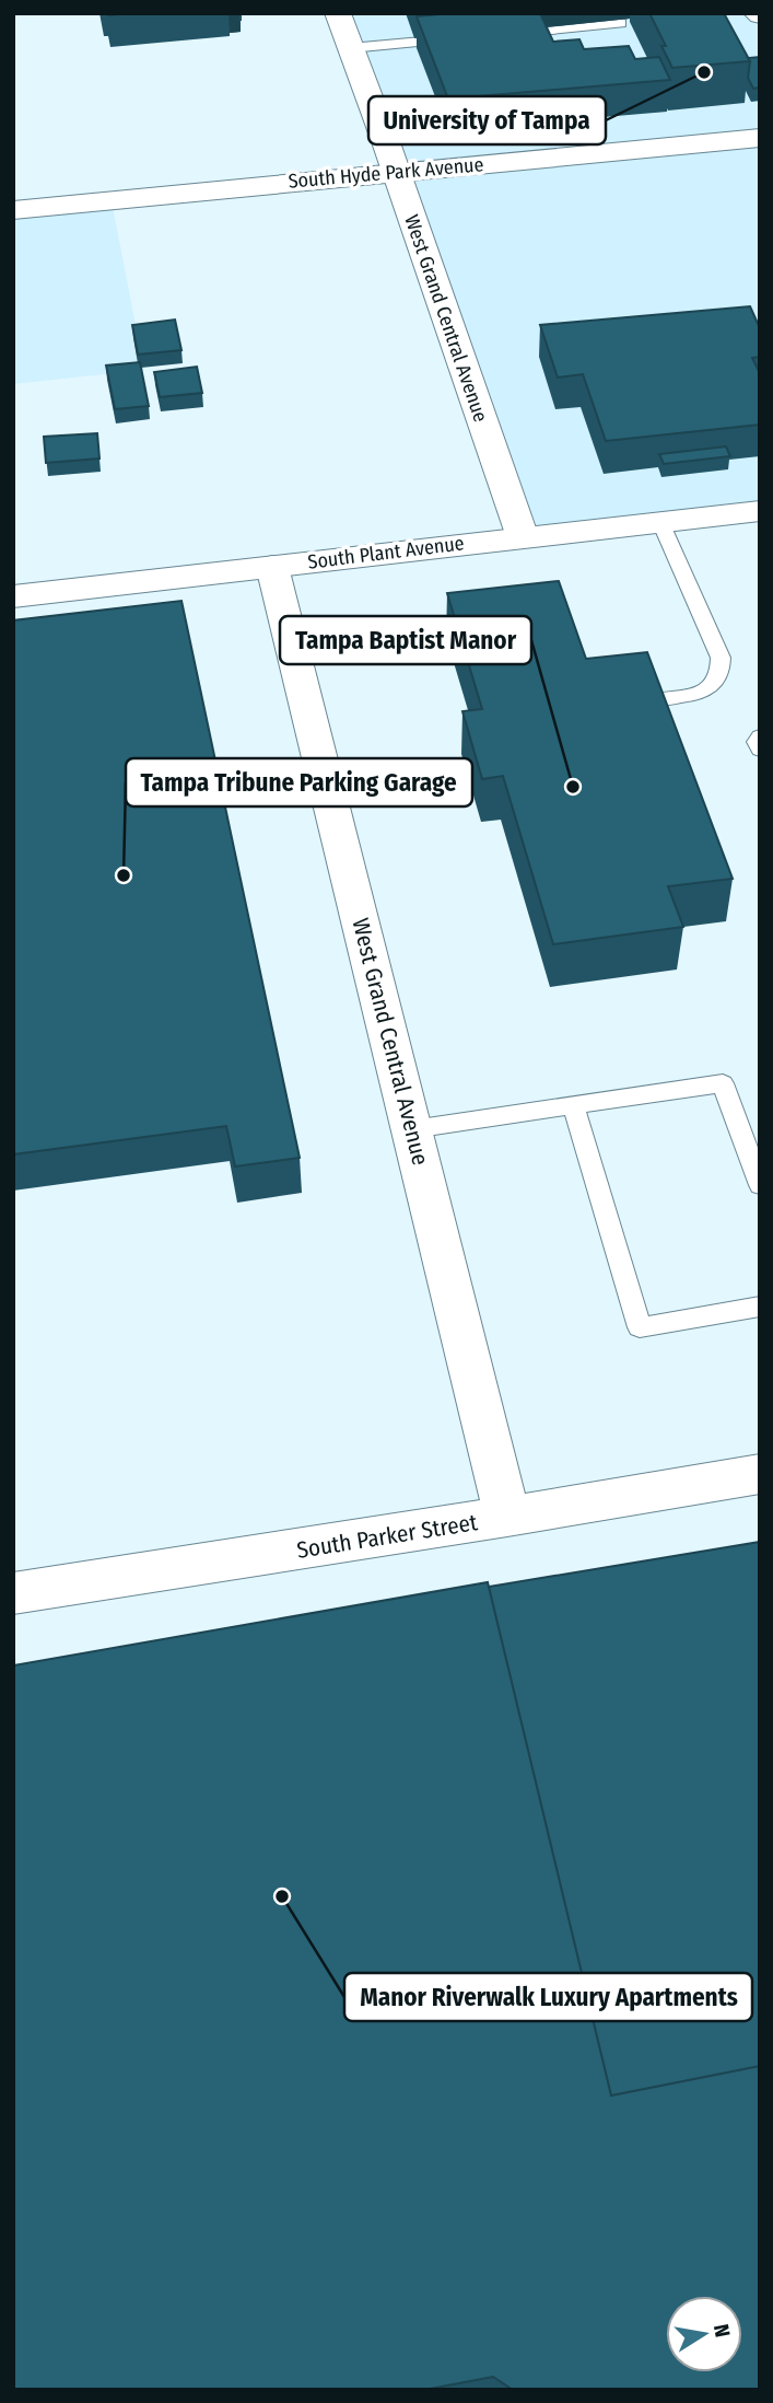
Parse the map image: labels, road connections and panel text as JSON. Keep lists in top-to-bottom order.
{
  "streets": {
    "street": [
      "South Hyde Park Avenue",
      "West Grand Central Avenue",
      "South Plant Avenue",
      "South Parker Street"
    ]
  },
  "crossings": [
    ["South Hyde Park Avenue", "West Grand Central Avenue"],
    ["West Grand Central Avenue", "South Plant Avenue"],
    ["West Grand Central Avenue", "South Parker Street"]
  ],
  "places": [
    "University of Tampa",
    "Tampa Baptist Manor",
    "Tampa Tribune Parking Garage",
    "Manor Riverwalk Luxury Apartments"
  ],
  "north": "right"
}
